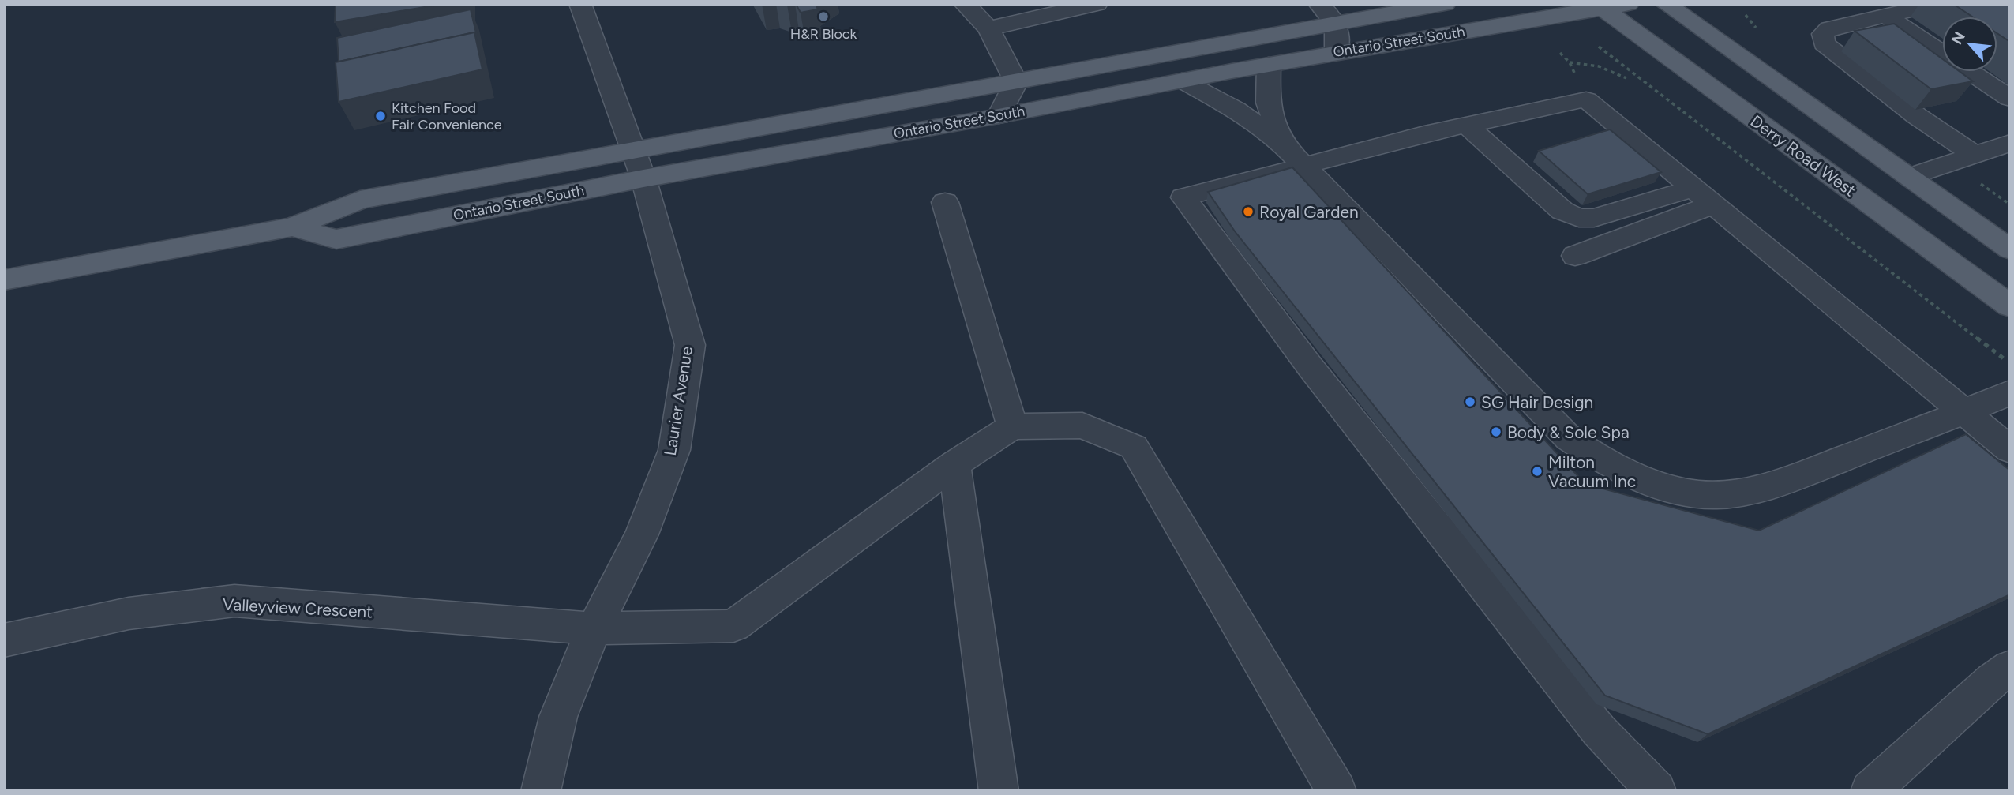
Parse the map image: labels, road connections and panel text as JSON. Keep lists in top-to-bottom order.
{
  "streets": {
    "main road": ["Ontario Street South", "Derry Road West"],
    "street": ["Laurier Avenue", "Valleyview Crescent"]
  },
  "crossings": [
    ["Ontario Street South", "Derry Road West"],
    ["Ontario Street South", "Laurier Avenue"],
    ["Laurier Avenue", "Valleyview Crescent"]
  ],
  "places": [
    "H&R Block",
    "Kitchen Food Fair Convenience",
    "Royal Garden",
    "SG Hair Design",
    "Body & Sole Spa",
    "Milton Vacuum Inc"
  ],
  "north": "top left"
}
